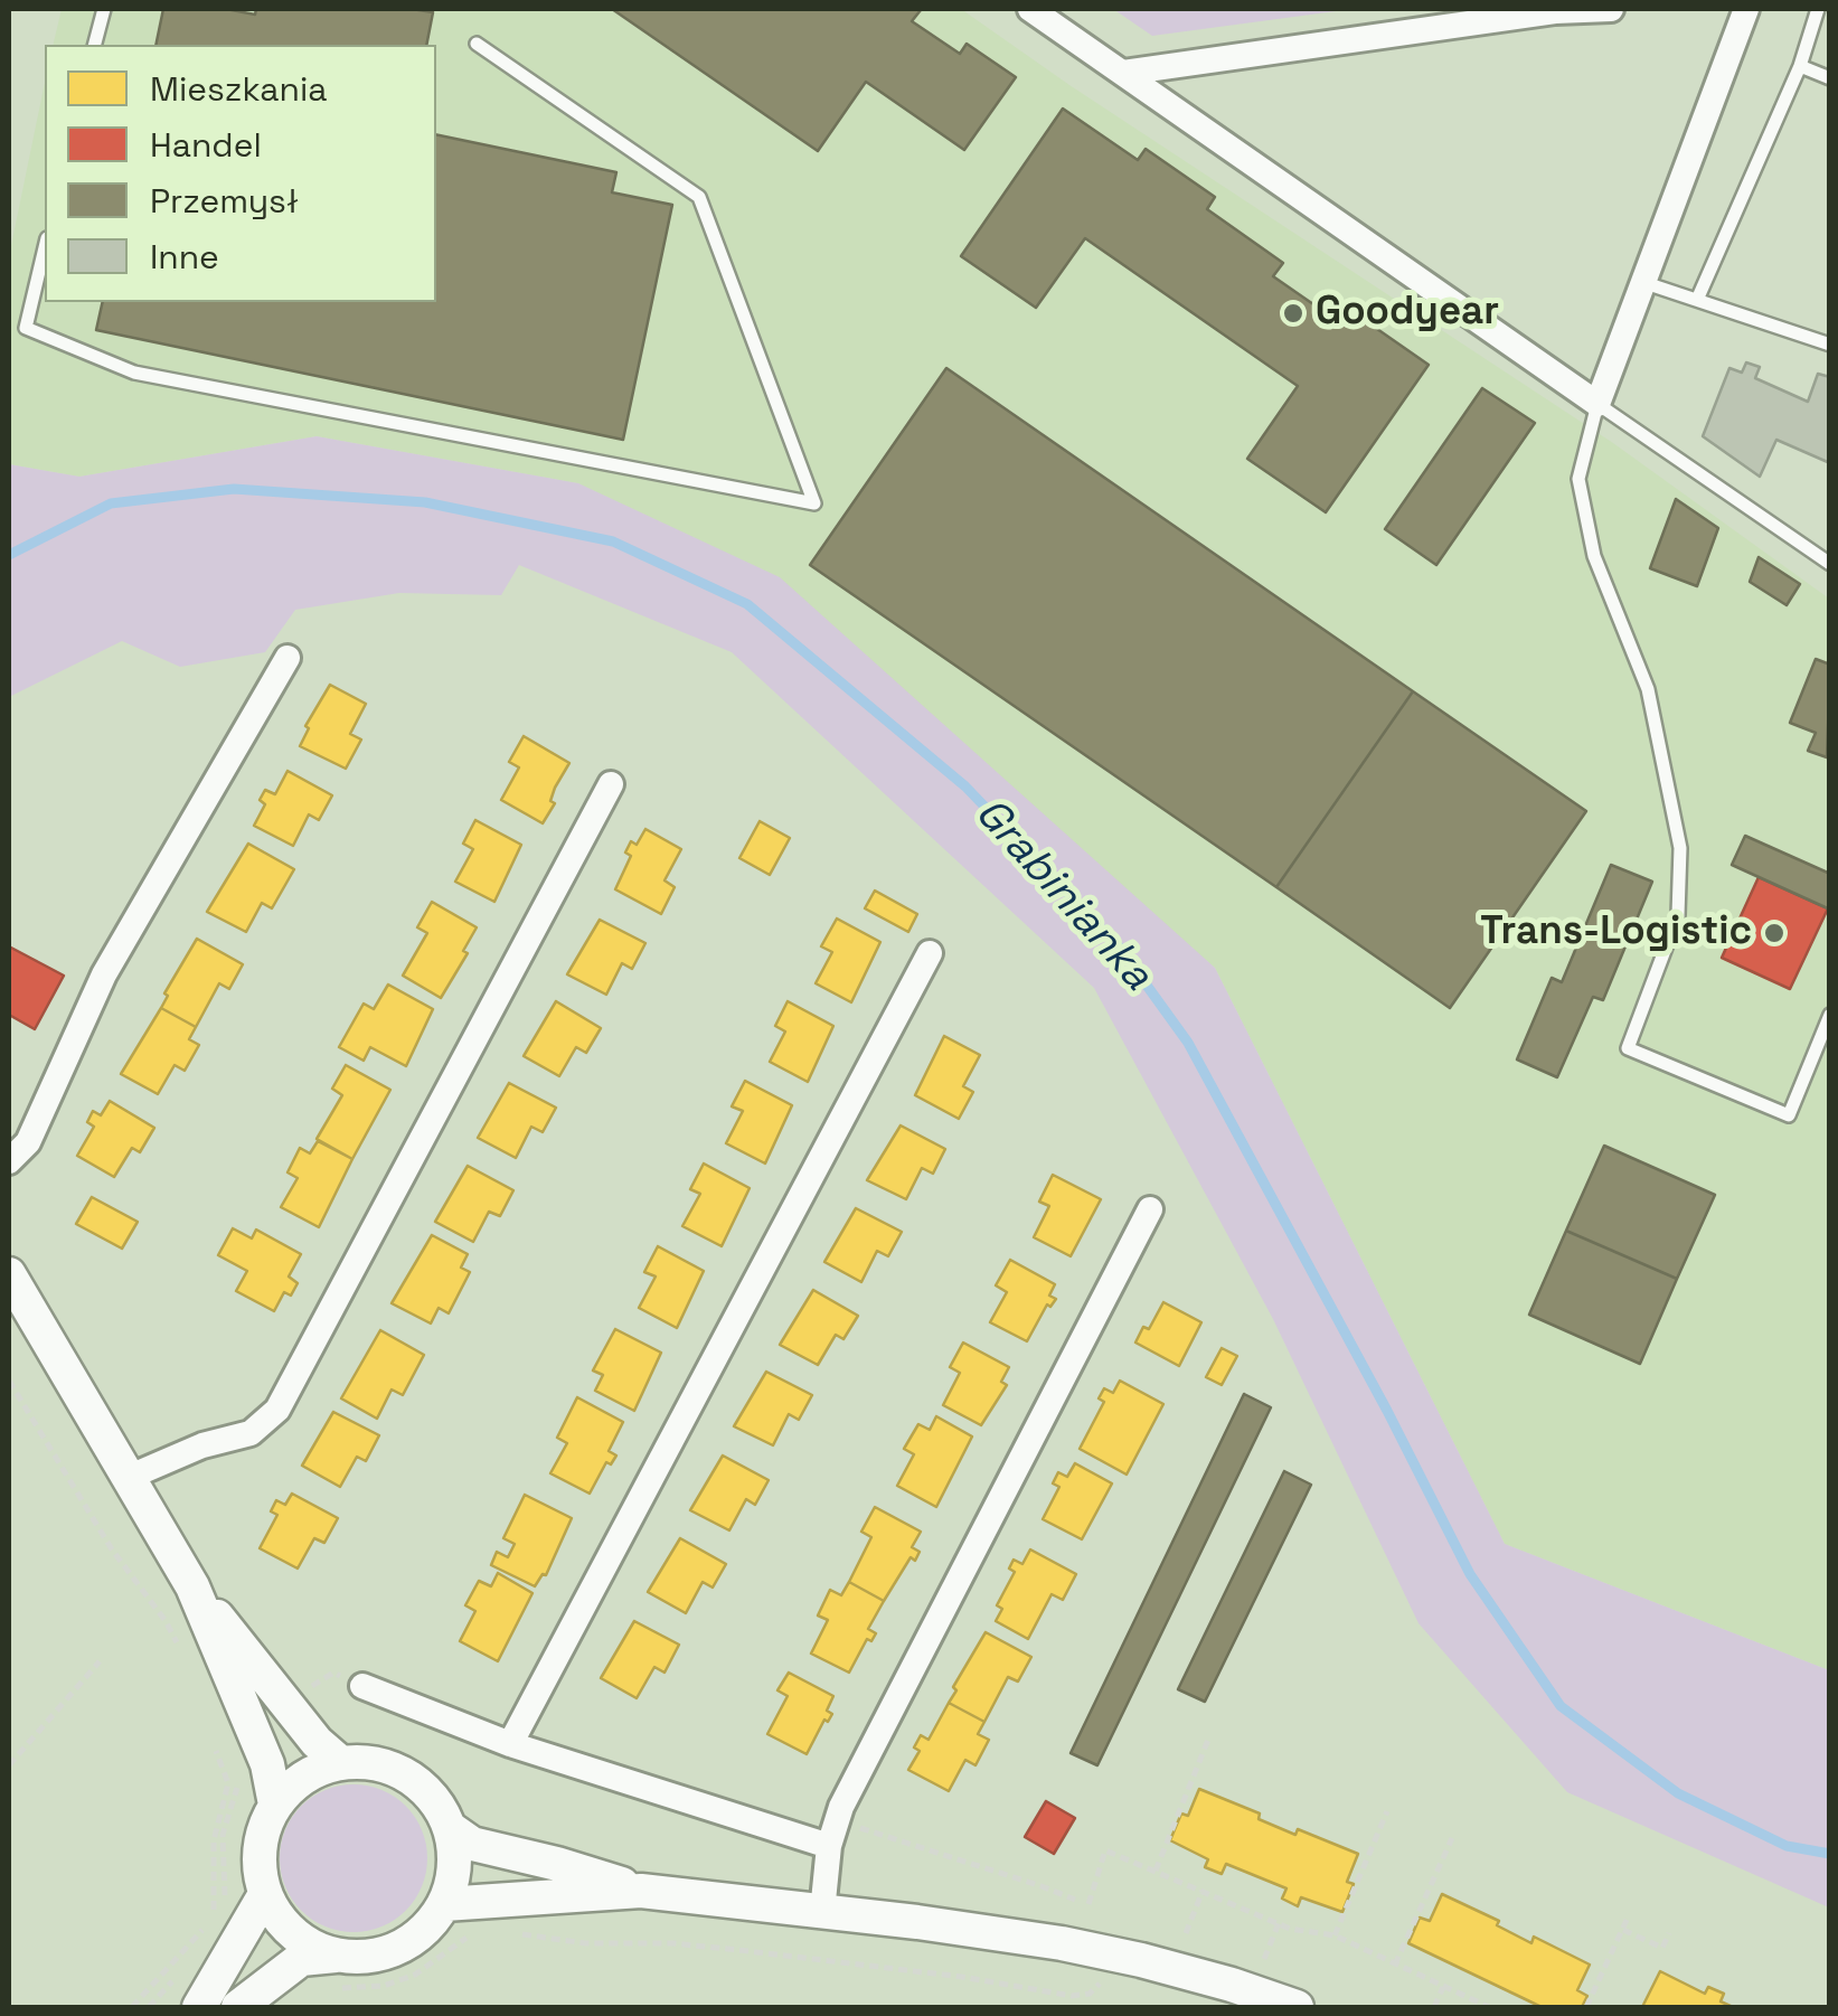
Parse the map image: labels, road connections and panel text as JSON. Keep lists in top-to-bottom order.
{
  "water": ["Grabinianka"],
  "places": ["Goodyear", "Trans-Logistic"],
  "legend": [
    "Mieszkania",
    "Handel",
    "Przemysł",
    "Inne"
  ]
}
